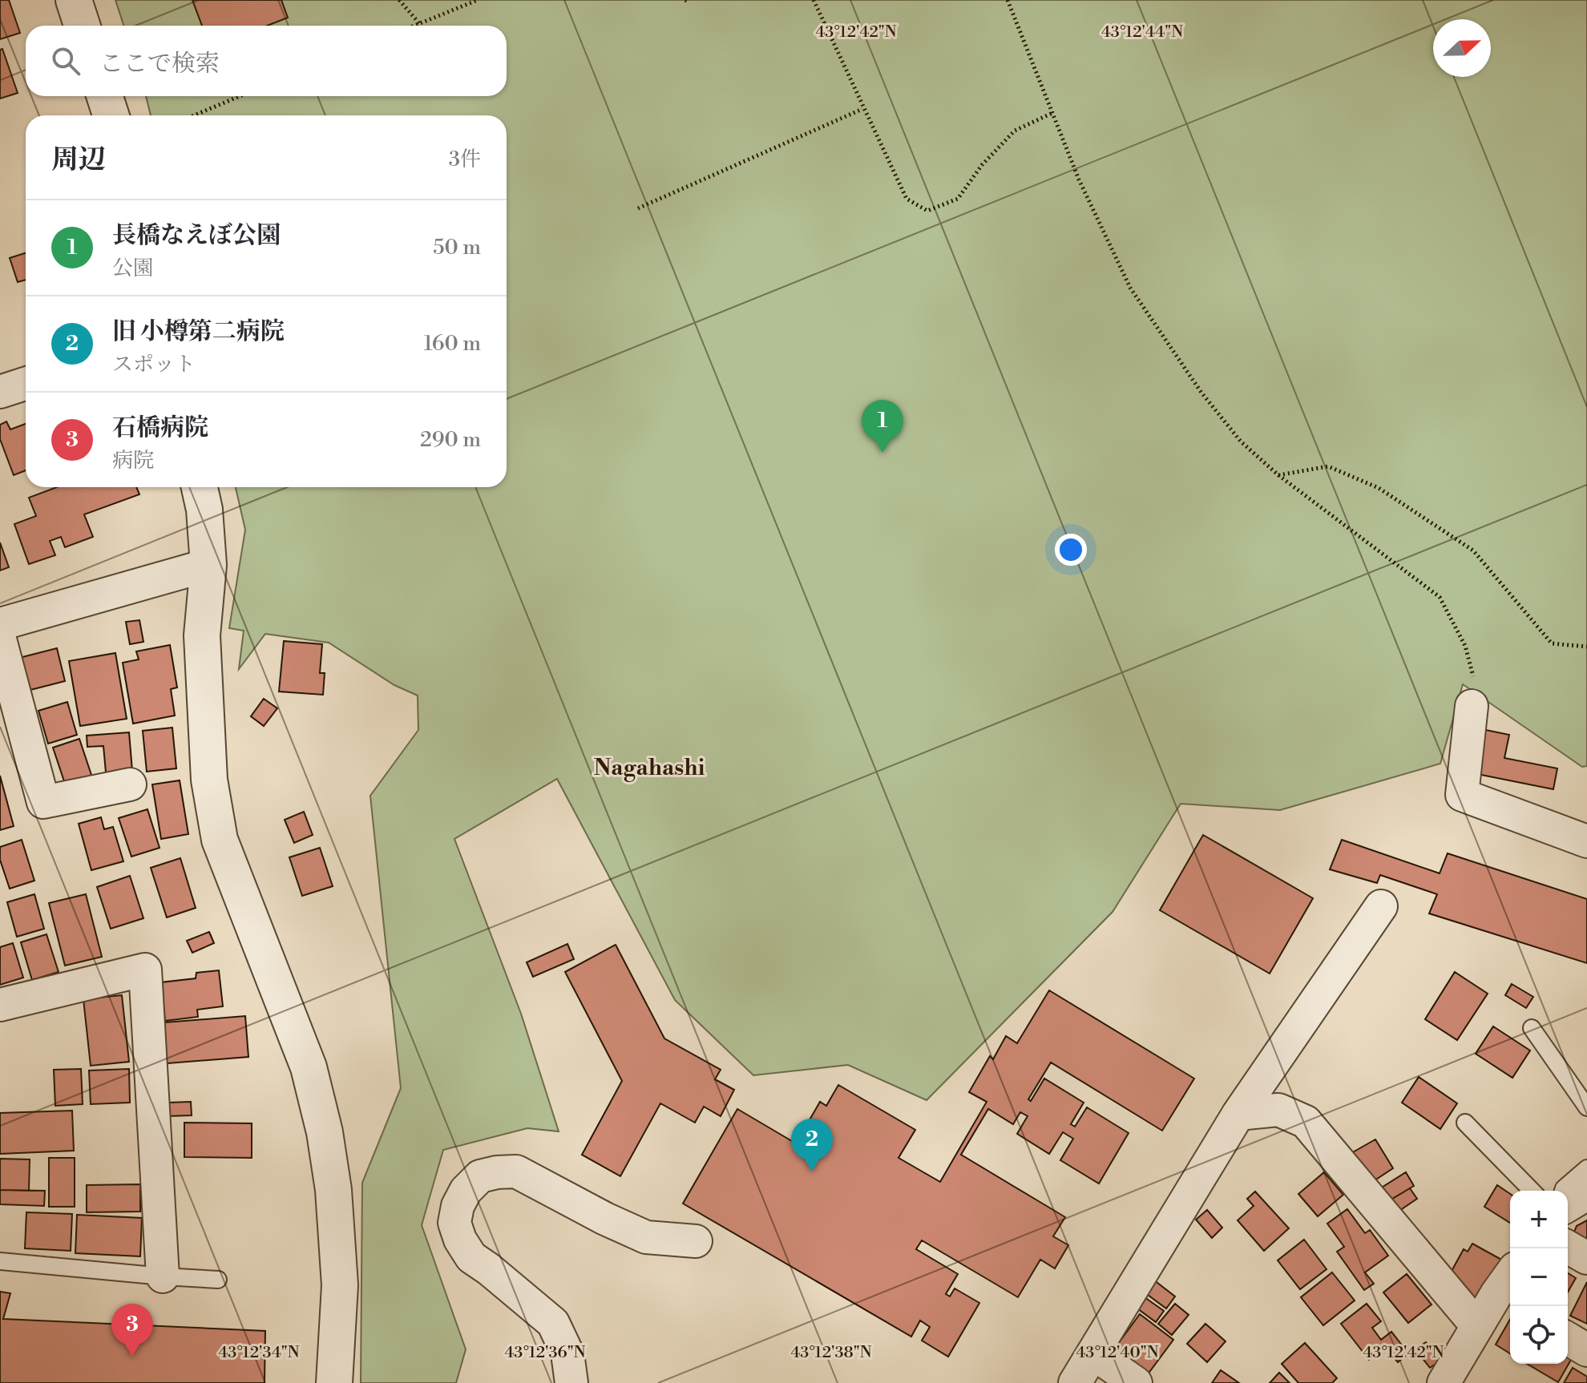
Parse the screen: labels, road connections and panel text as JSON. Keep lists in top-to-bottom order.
{
  "districts": ["Nagahashi"],
  "north": "right",
  "page": {
    "search": "ここで検索",
    "heading": ["周辺", "3件"],
    "list": [
      {
        "mark": "1",
        "name": "長橋なえぼ公園",
        "note": "公園",
        "value": "50 m"
      },
      {
        "mark": "2",
        "name": "旧 小樽第二病院",
        "note": "スポット",
        "value": "160 m"
      },
      {
        "mark": "3",
        "name": "石橋病院",
        "note": "病院",
        "value": "290 m"
      }
    ],
    "pins": ["1", "2", "3"],
    "map_buttons": ["+", "−"]
  },
  "coordinates": [
    "43°12'42\"N",
    "43°12'44\"N",
    "43°12'34\"N",
    "43°12'36\"N",
    "43°12'38\"N",
    "43°12'40\"N"
  ]
}
